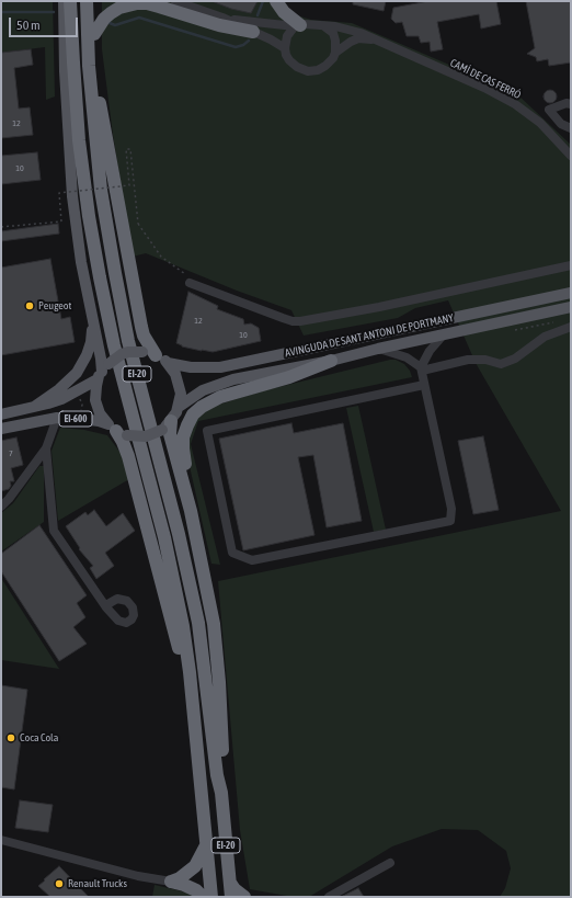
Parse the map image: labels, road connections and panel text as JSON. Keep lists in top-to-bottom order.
{
  "streets": {
    "highway": ["EI-20"],
    "main road": ["AVINGUDA DE SANT ANTONI DE PORTMANY", "EI-600"],
    "street": ["CAMÍ DE CAS FERRÓ"]
  },
  "crossings": [
    ["AVINGUDA DE SANT ANTONI DE PORTMANY", "EI-600"]
  ],
  "places": ["Peugeot", "Coca Cola", "Renault Trucks"],
  "house_numbers": [
    "12",
    "10",
    "12",
    "10",
    "7"
  ],
  "scale_bar": "50 m"
}
